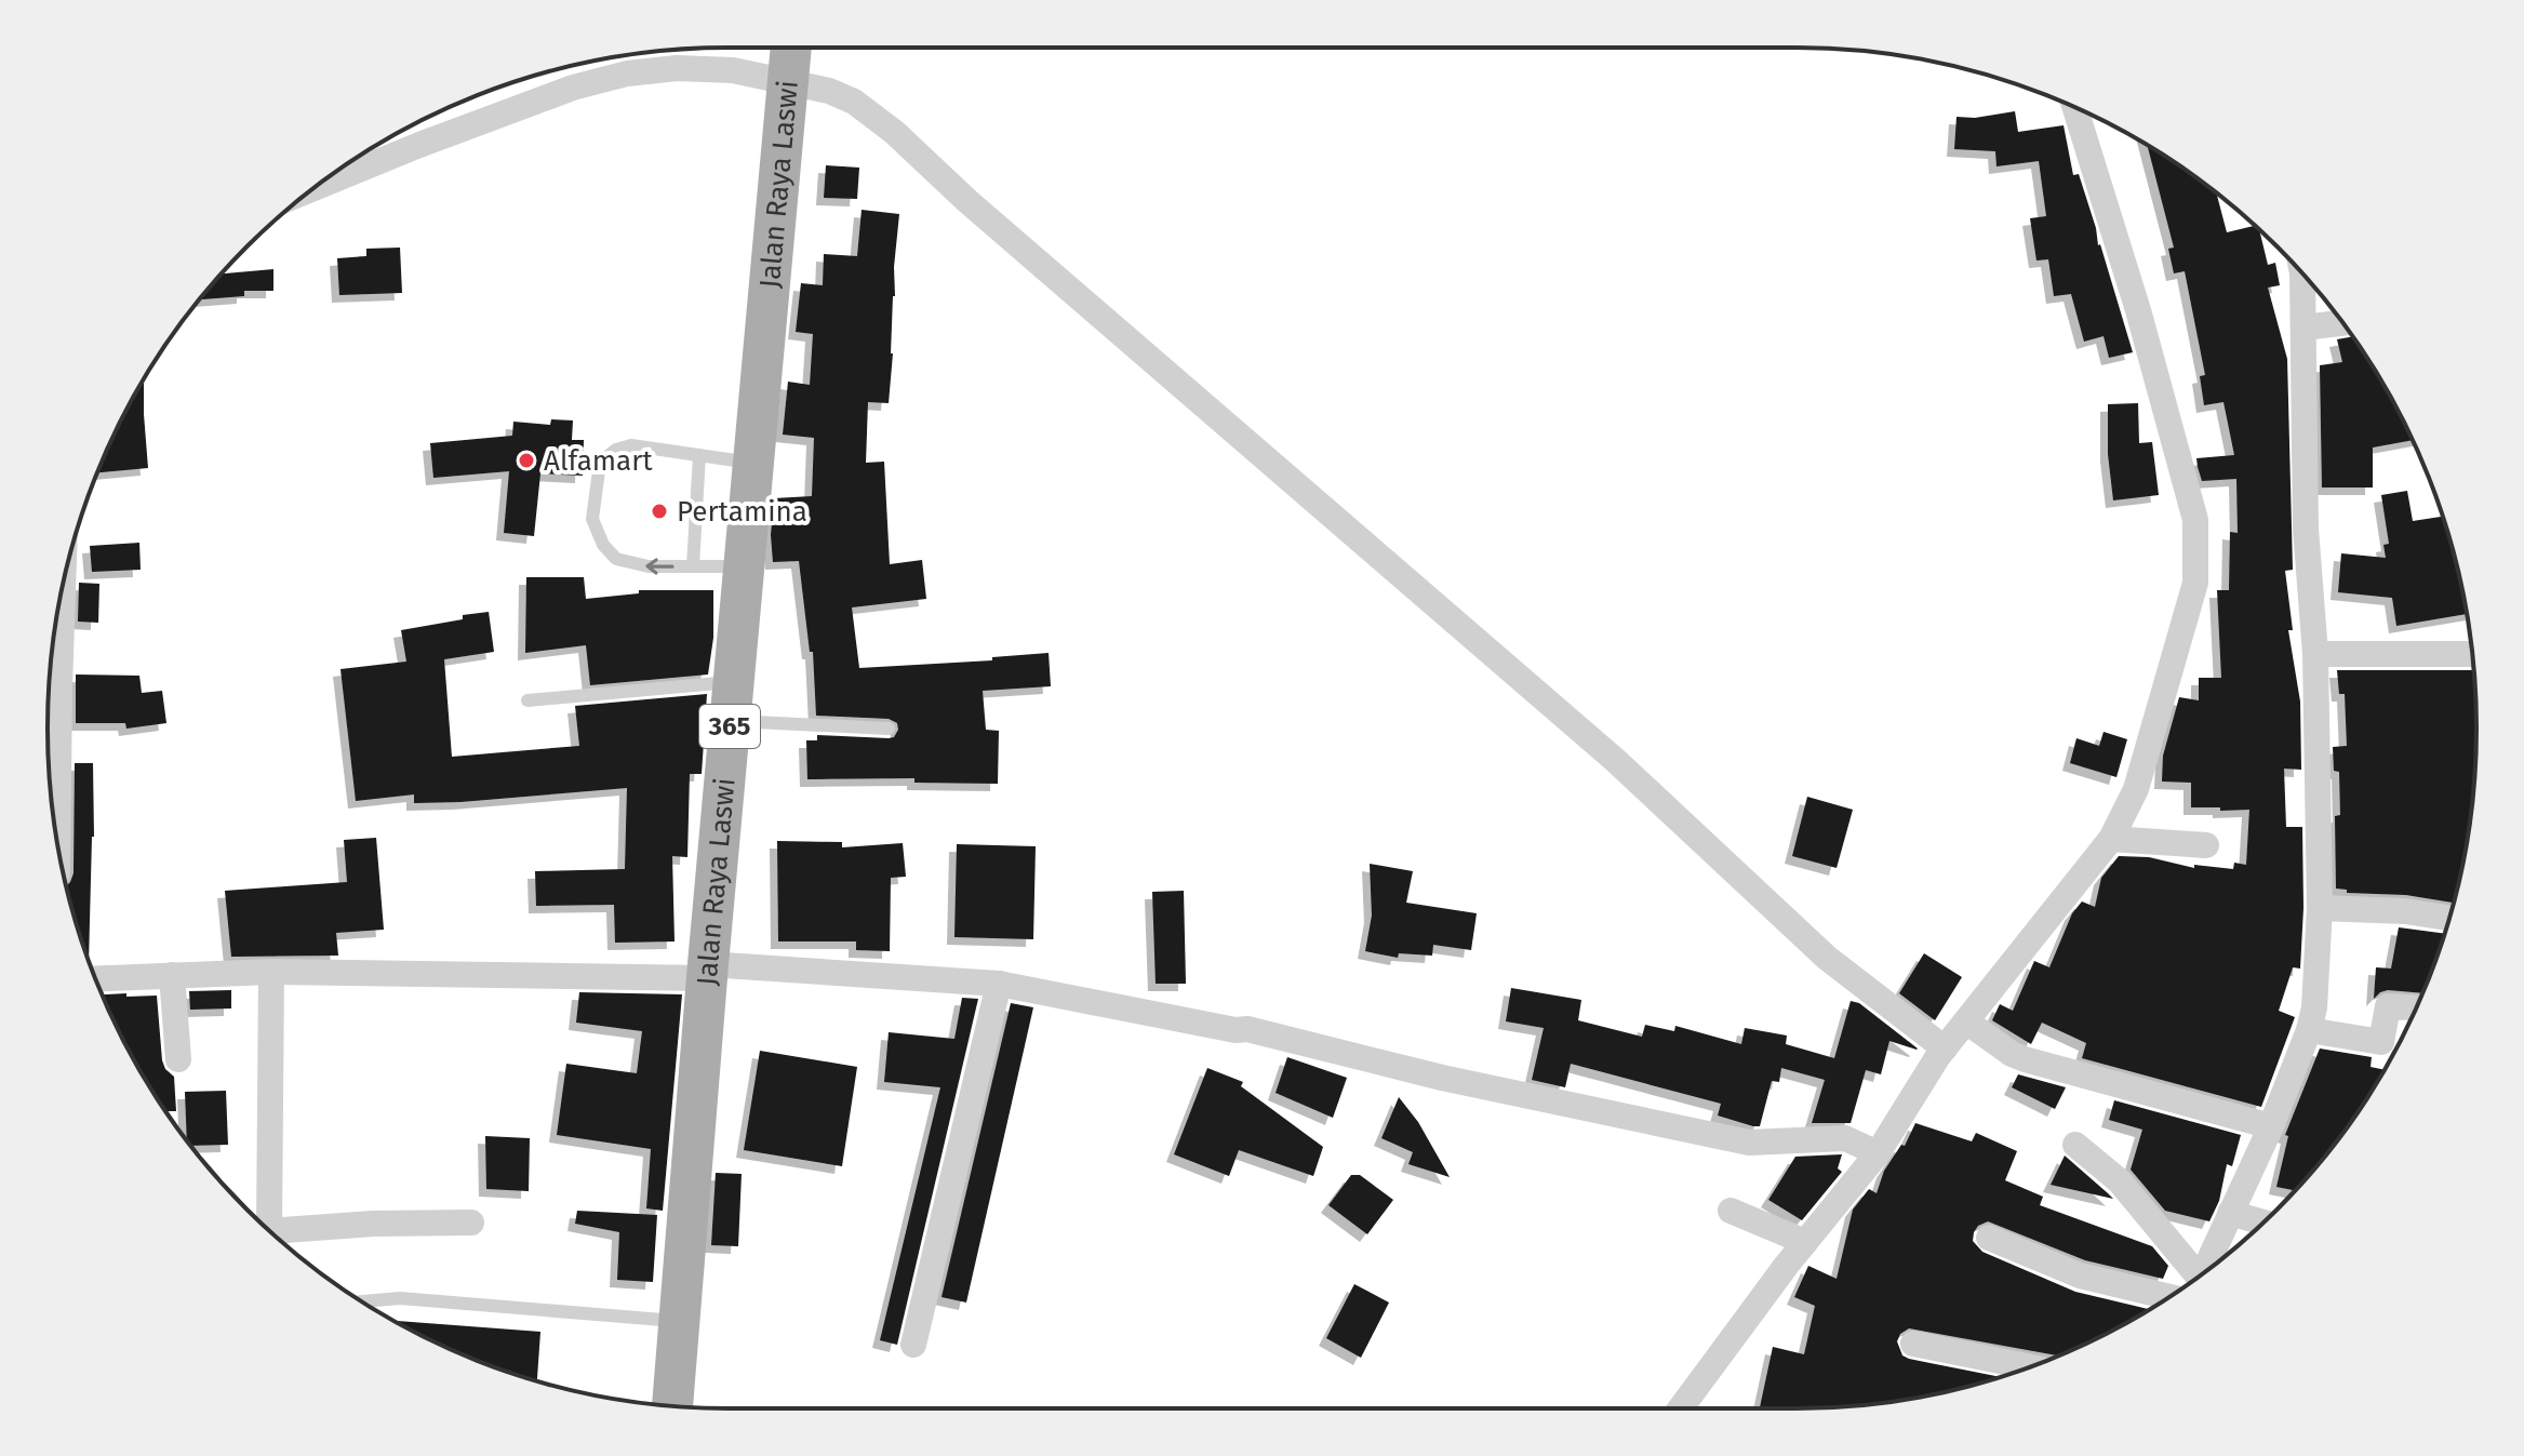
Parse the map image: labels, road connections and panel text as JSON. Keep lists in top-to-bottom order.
{
  "streets": {
    "main road": ["Jalan Raya Laswi", "365"]
  },
  "places": ["Alfamart", "Pertamina"]
}
